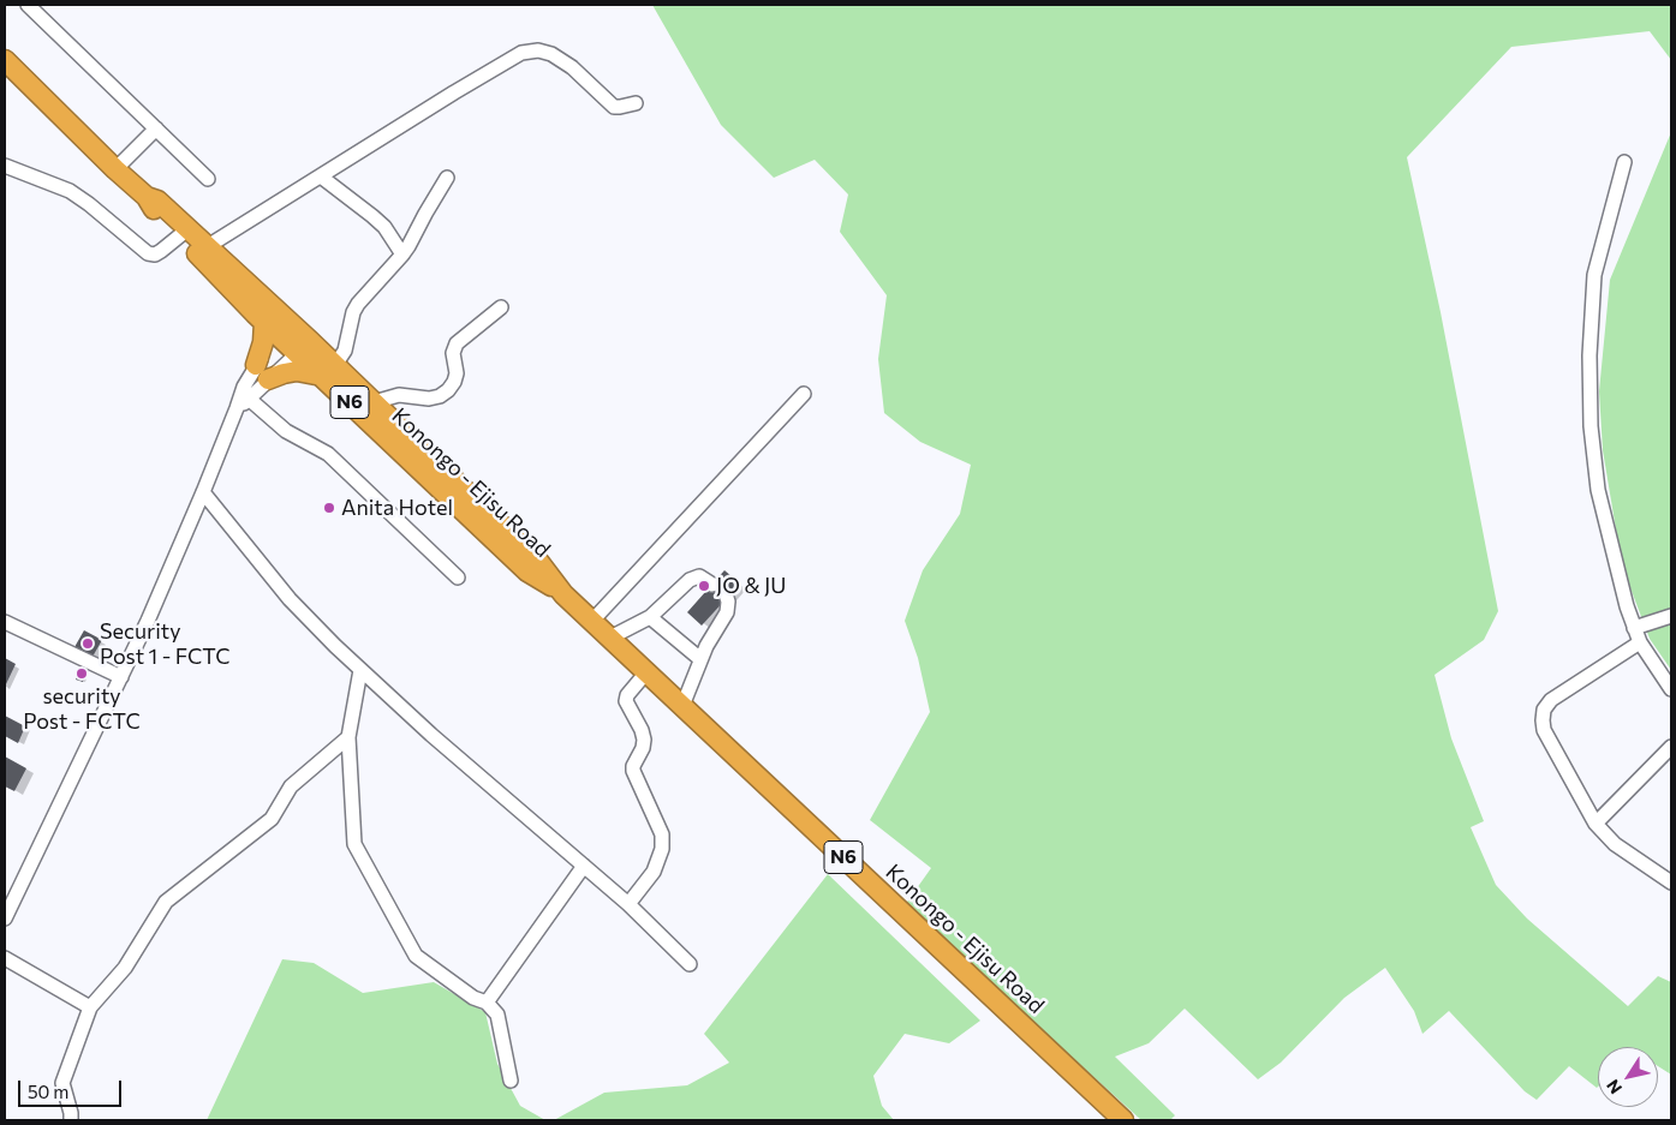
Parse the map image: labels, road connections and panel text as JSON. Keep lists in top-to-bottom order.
{
  "streets": {
    "highway": ["N6", "Konongo - Ejisu Road"]
  },
  "places": [
    "Anita Hotel",
    "JO & JU",
    "Security Post 1 - FCTC",
    "security Post - FCTC"
  ],
  "scale_bar": "50 m",
  "north": "bottom left"
}
